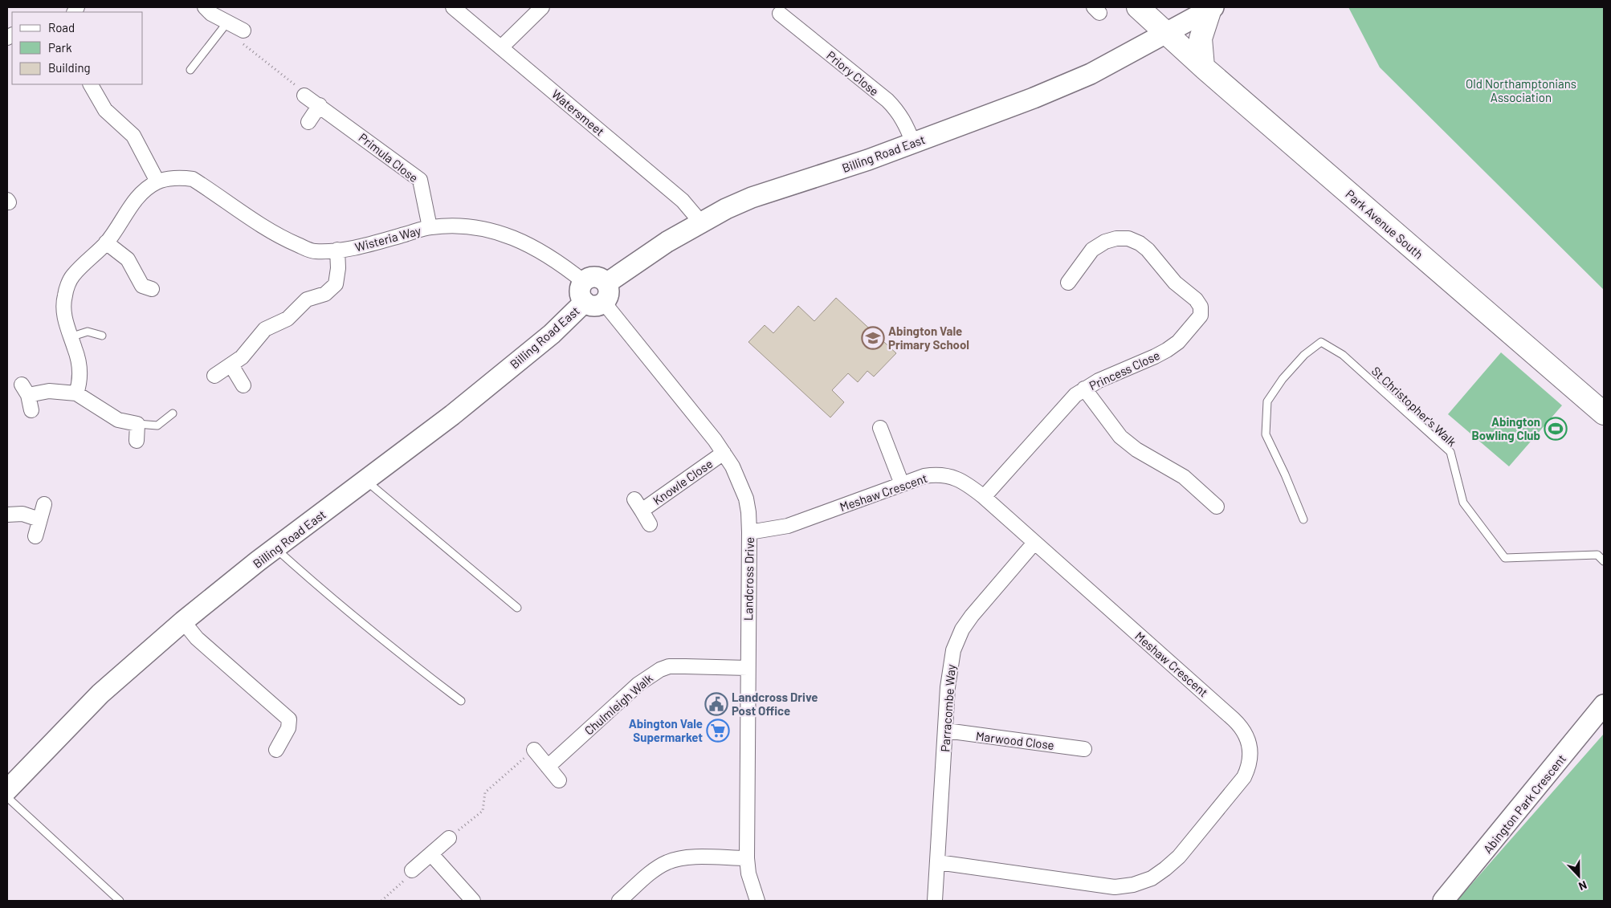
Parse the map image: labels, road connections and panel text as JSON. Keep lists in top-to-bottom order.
{
  "streets": {
    "main road": ["Park Avenue South"],
    "street": [
      "Priory Close",
      "Watersmeet",
      "Billing Road East",
      "Primula Close",
      "Wisteria Way",
      "Princess Close",
      "Knowle Close",
      "Meshaw Crescent",
      "Landcross Drive",
      "Chulmleigh Walk",
      "Parracombe Way",
      "Marwood Close",
      "Abington Park Crescent"
    ],
    "lane": ["St Christopher's Walk"]
  },
  "crossings": [
    ["Priory Close", "Billing Road East"],
    ["Watersmeet", "Billing Road East"],
    ["Billing Road East", "Park Avenue South"],
    ["Billing Road East", "Wisteria Way"],
    ["Billing Road East", "Landcross Drive"],
    ["Primula Close", "Wisteria Way"],
    ["Princess Close", "Meshaw Crescent"],
    ["Knowle Close", "Landcross Drive"],
    ["Meshaw Crescent", "Landcross Drive"],
    ["Meshaw Crescent", "Parracombe Way"],
    ["Landcross Drive", "Chulmleigh Walk"],
    ["Parracombe Way", "Marwood Close"]
  ],
  "parks": ["Old Northamptonians Association"],
  "places": {
    "school or university": ["Abington Vale Primary School"],
    "sports": ["Abington Bowling Club"],
    "public building": ["Landcross Drive Post Office"],
    "supermarket": ["Abington Vale Supermarket"]
  },
  "legend": ["Road", "Park", "Building"],
  "north": "bottom"
}
